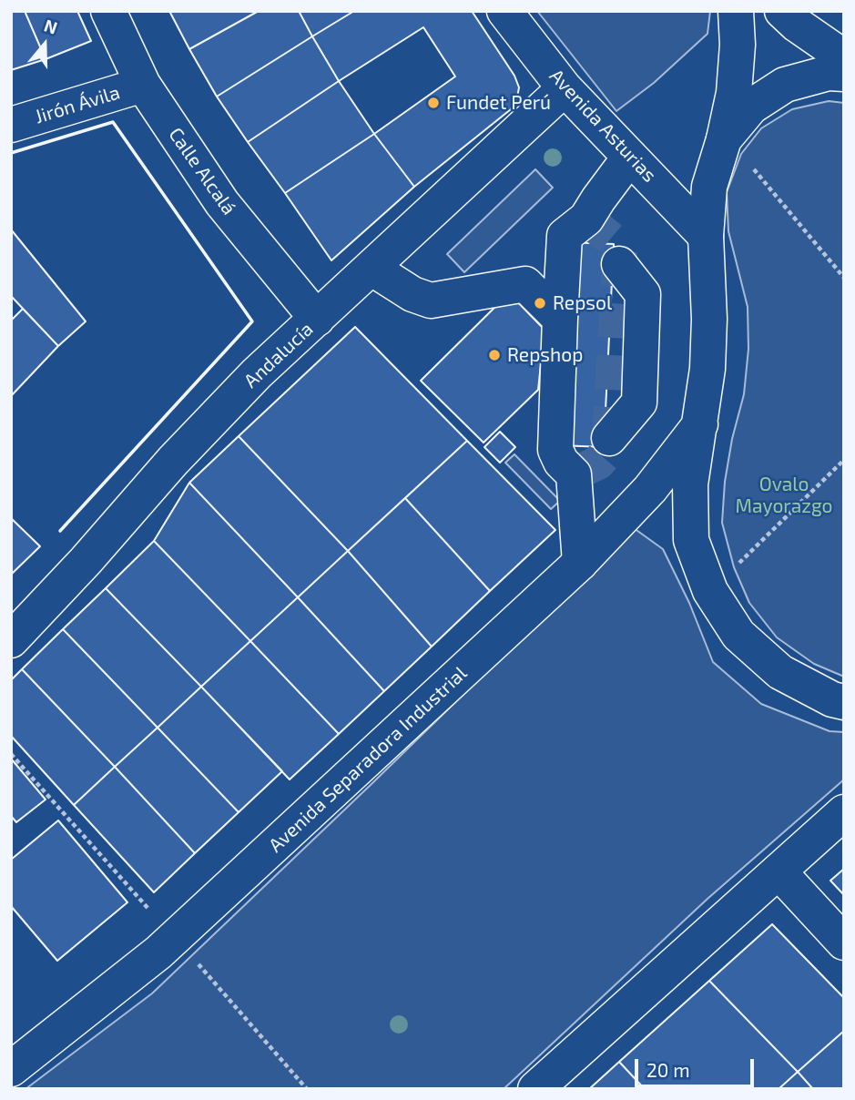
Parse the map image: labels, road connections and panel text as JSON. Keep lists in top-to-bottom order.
{
  "streets": {
    "main road": [
      "Jirón Ávila",
      "Avenida Asturias",
      "Calle Alcalá",
      "Andalucía",
      "Avenida Separadora Industrial"
    ]
  },
  "crossings": [
    ["Jirón Ávila", "Calle Alcalá"],
    ["Avenida Asturias", "Andalucía"],
    ["Calle Alcalá", "Andalucía"]
  ],
  "parks": ["Ovalo Mayorazgo"],
  "places": ["Fundet Perú", "Repsol", "Repshop"],
  "scale_bar": "20 m",
  "north": "top"
}
